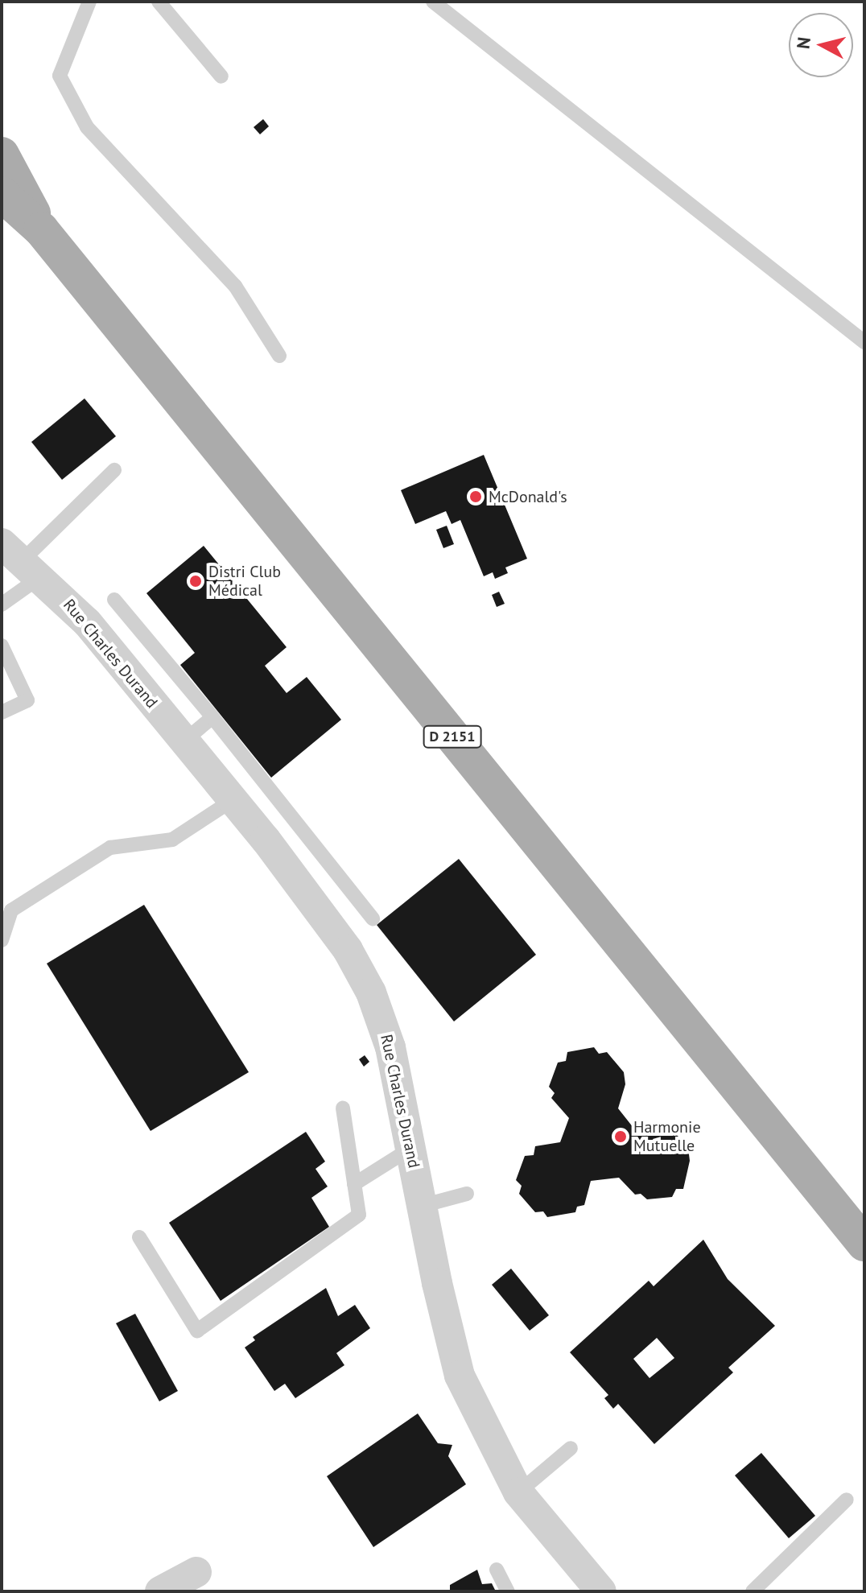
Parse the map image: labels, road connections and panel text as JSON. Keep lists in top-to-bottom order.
{
  "streets": {
    "main road": ["D 2151"],
    "street": ["Rue Charles Durand"]
  },
  "places": ["McDonald's", "Distri Club Médical", "Harmonie Mutuelle"],
  "north": "left"
}
